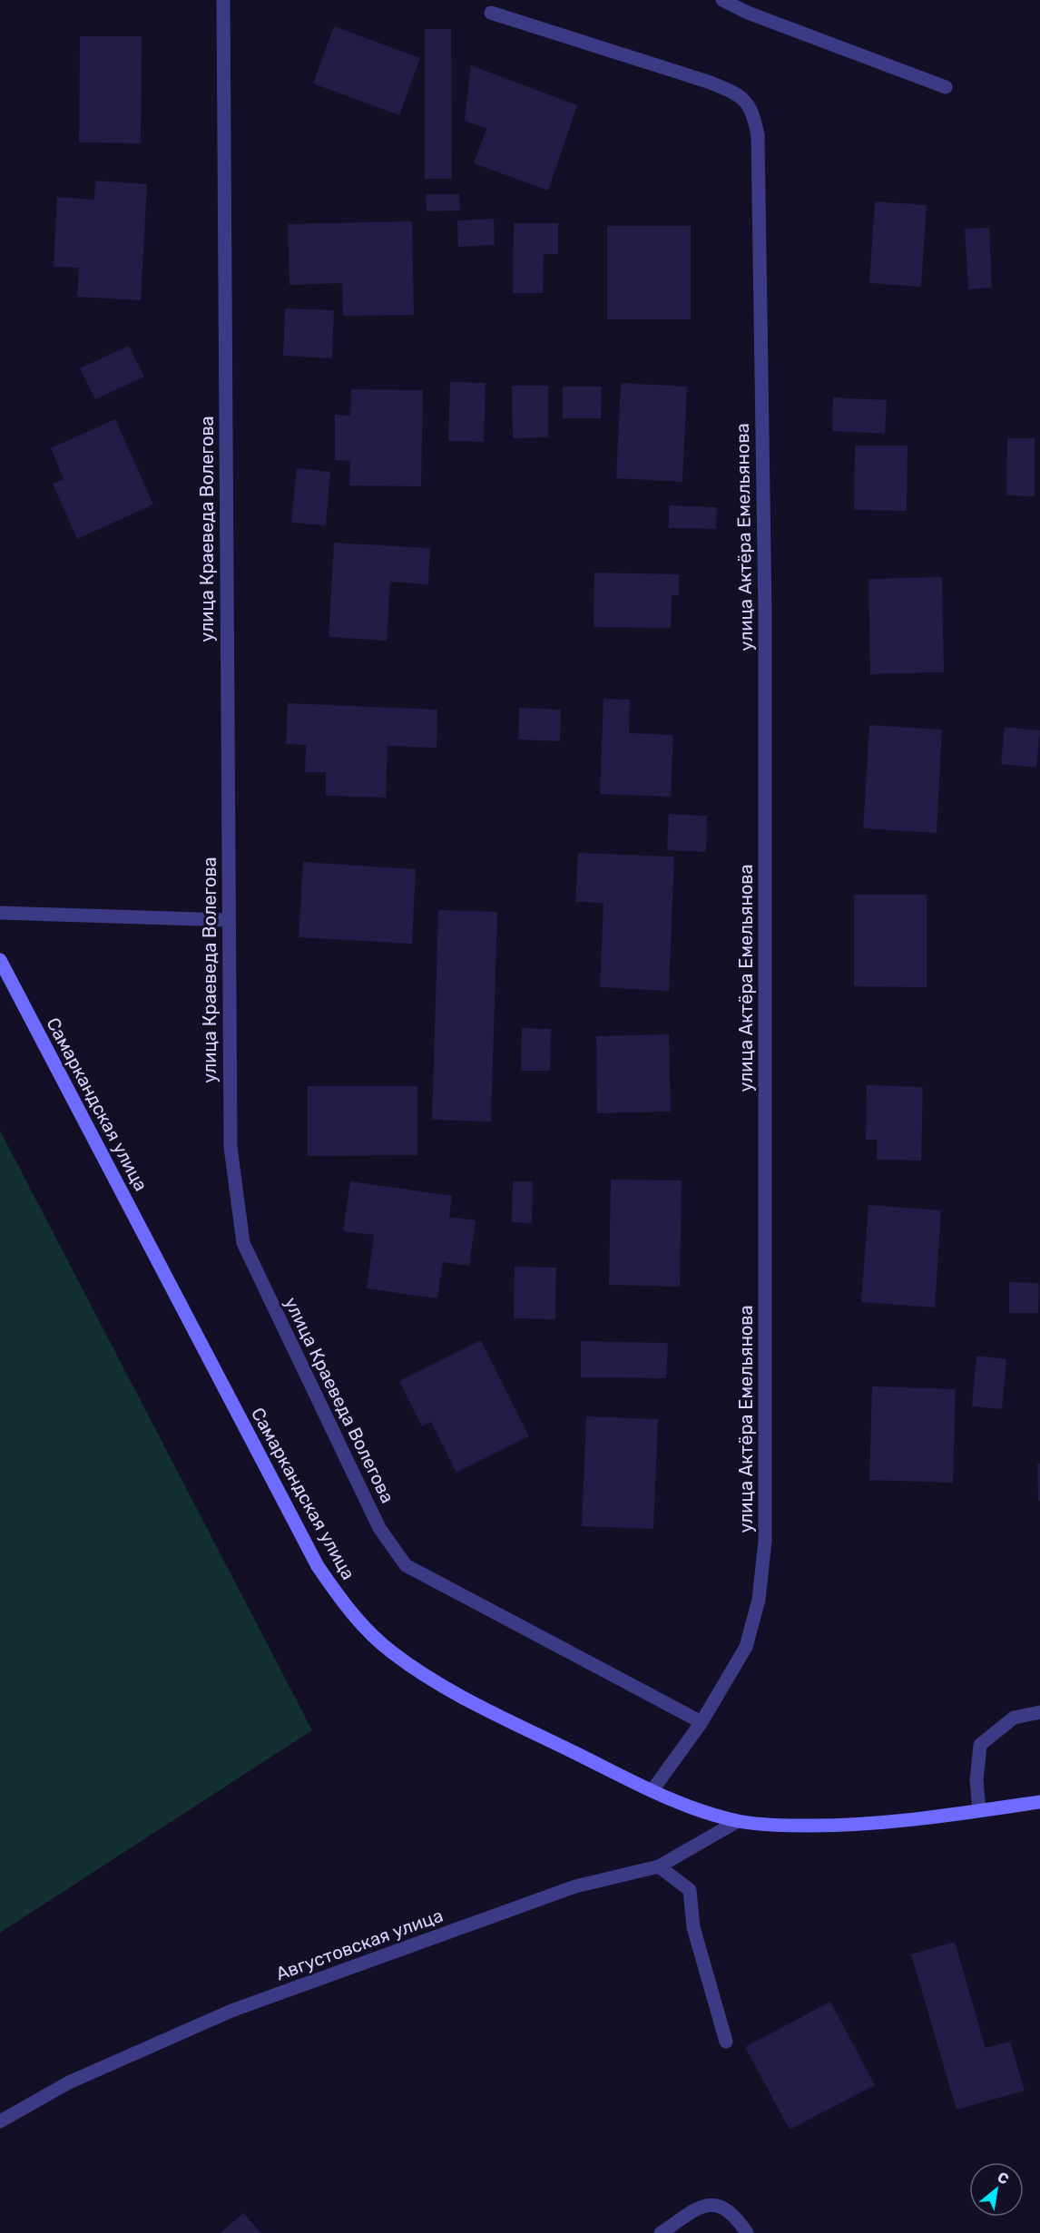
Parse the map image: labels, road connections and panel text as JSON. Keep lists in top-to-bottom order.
{
  "streets": {
    "street": [
      "улица Краеведа Волегова",
      "улица Актёра Емельянова",
      "Самаркандская улица",
      "Августовская улица"
    ]
  },
  "crossings": [
    ["улица Краеведа Волегова", "улица Актёра Емельянова"],
    ["улица Актёра Емельянова", "Самаркандская улица"],
    ["Самаркандская улица", "Августовская улица"]
  ],
  "north": "top right"
}
